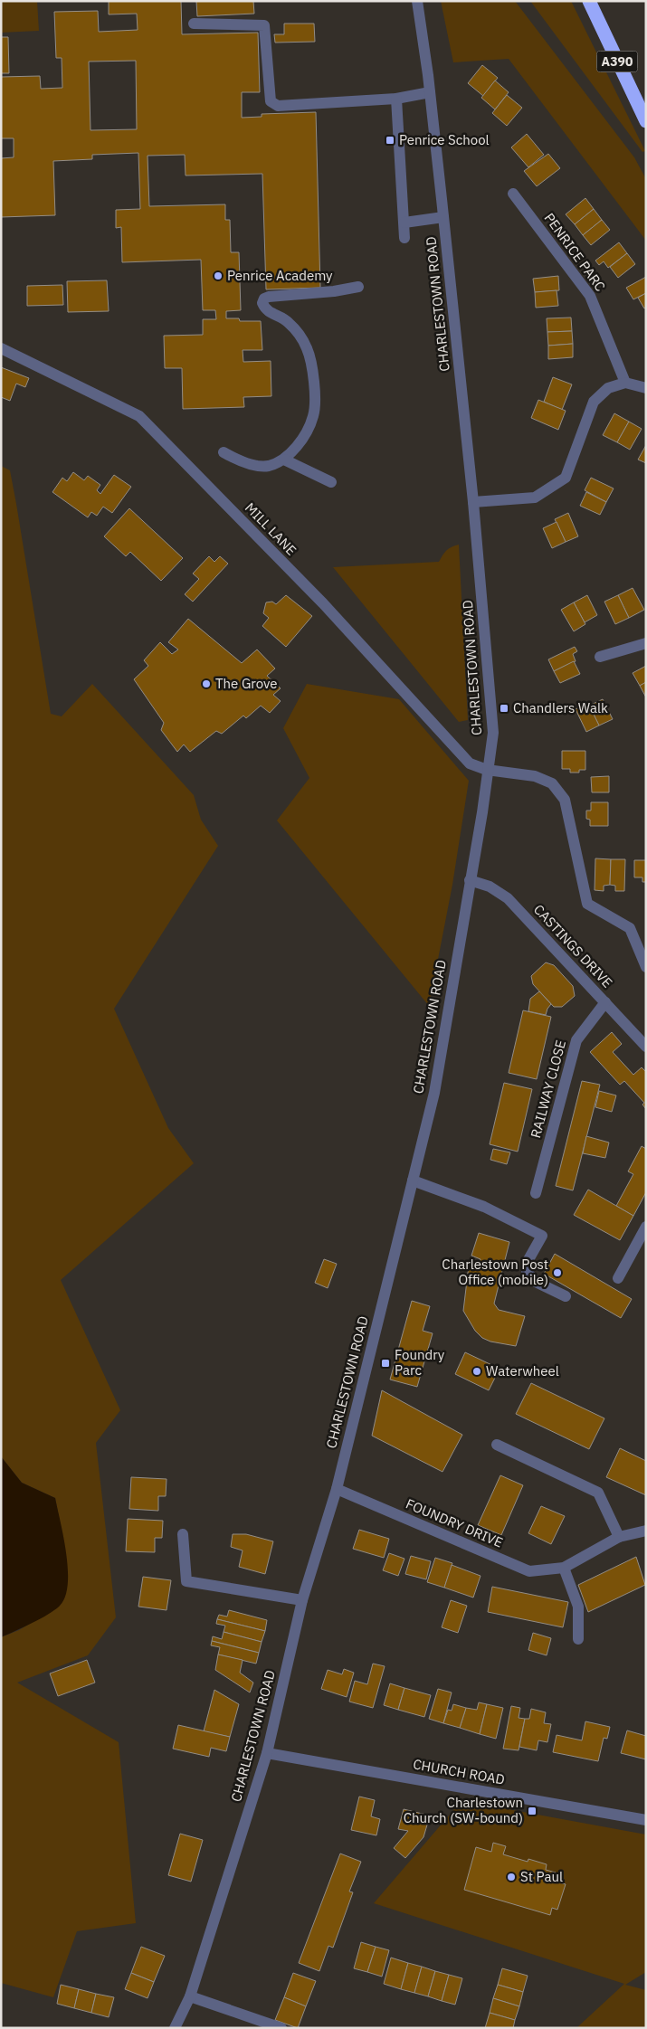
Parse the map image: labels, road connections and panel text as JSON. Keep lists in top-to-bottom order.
{
  "streets": {
    "highway": ["A390"],
    "street": [
      "PENRICE PARC",
      "CHARLESTOWN ROAD",
      "MILL LANE",
      "CASTINGS DRIVE",
      "RAILWAY CLOSE",
      "FOUNDRY DRIVE",
      "CHURCH ROAD"
    ]
  },
  "crossings": [
    ["CHARLESTOWN ROAD", "MILL LANE"],
    ["CHARLESTOWN ROAD", "CASTINGS DRIVE"],
    ["CHARLESTOWN ROAD", "FOUNDRY DRIVE"],
    ["CHARLESTOWN ROAD", "CHURCH ROAD"],
    ["CASTINGS DRIVE", "RAILWAY CLOSE"]
  ],
  "places": {
    "transit": [
      "Penrice School",
      "Chandlers Walk",
      "Foundry Parc",
      "Charlestown Church (SW-bound)"
    ],
    "other": [
      "Penrice Academy",
      "The Grove",
      "Charlestown Post Office (mobile)",
      "Waterwheel",
      "St Paul"
    ]
  }
}
